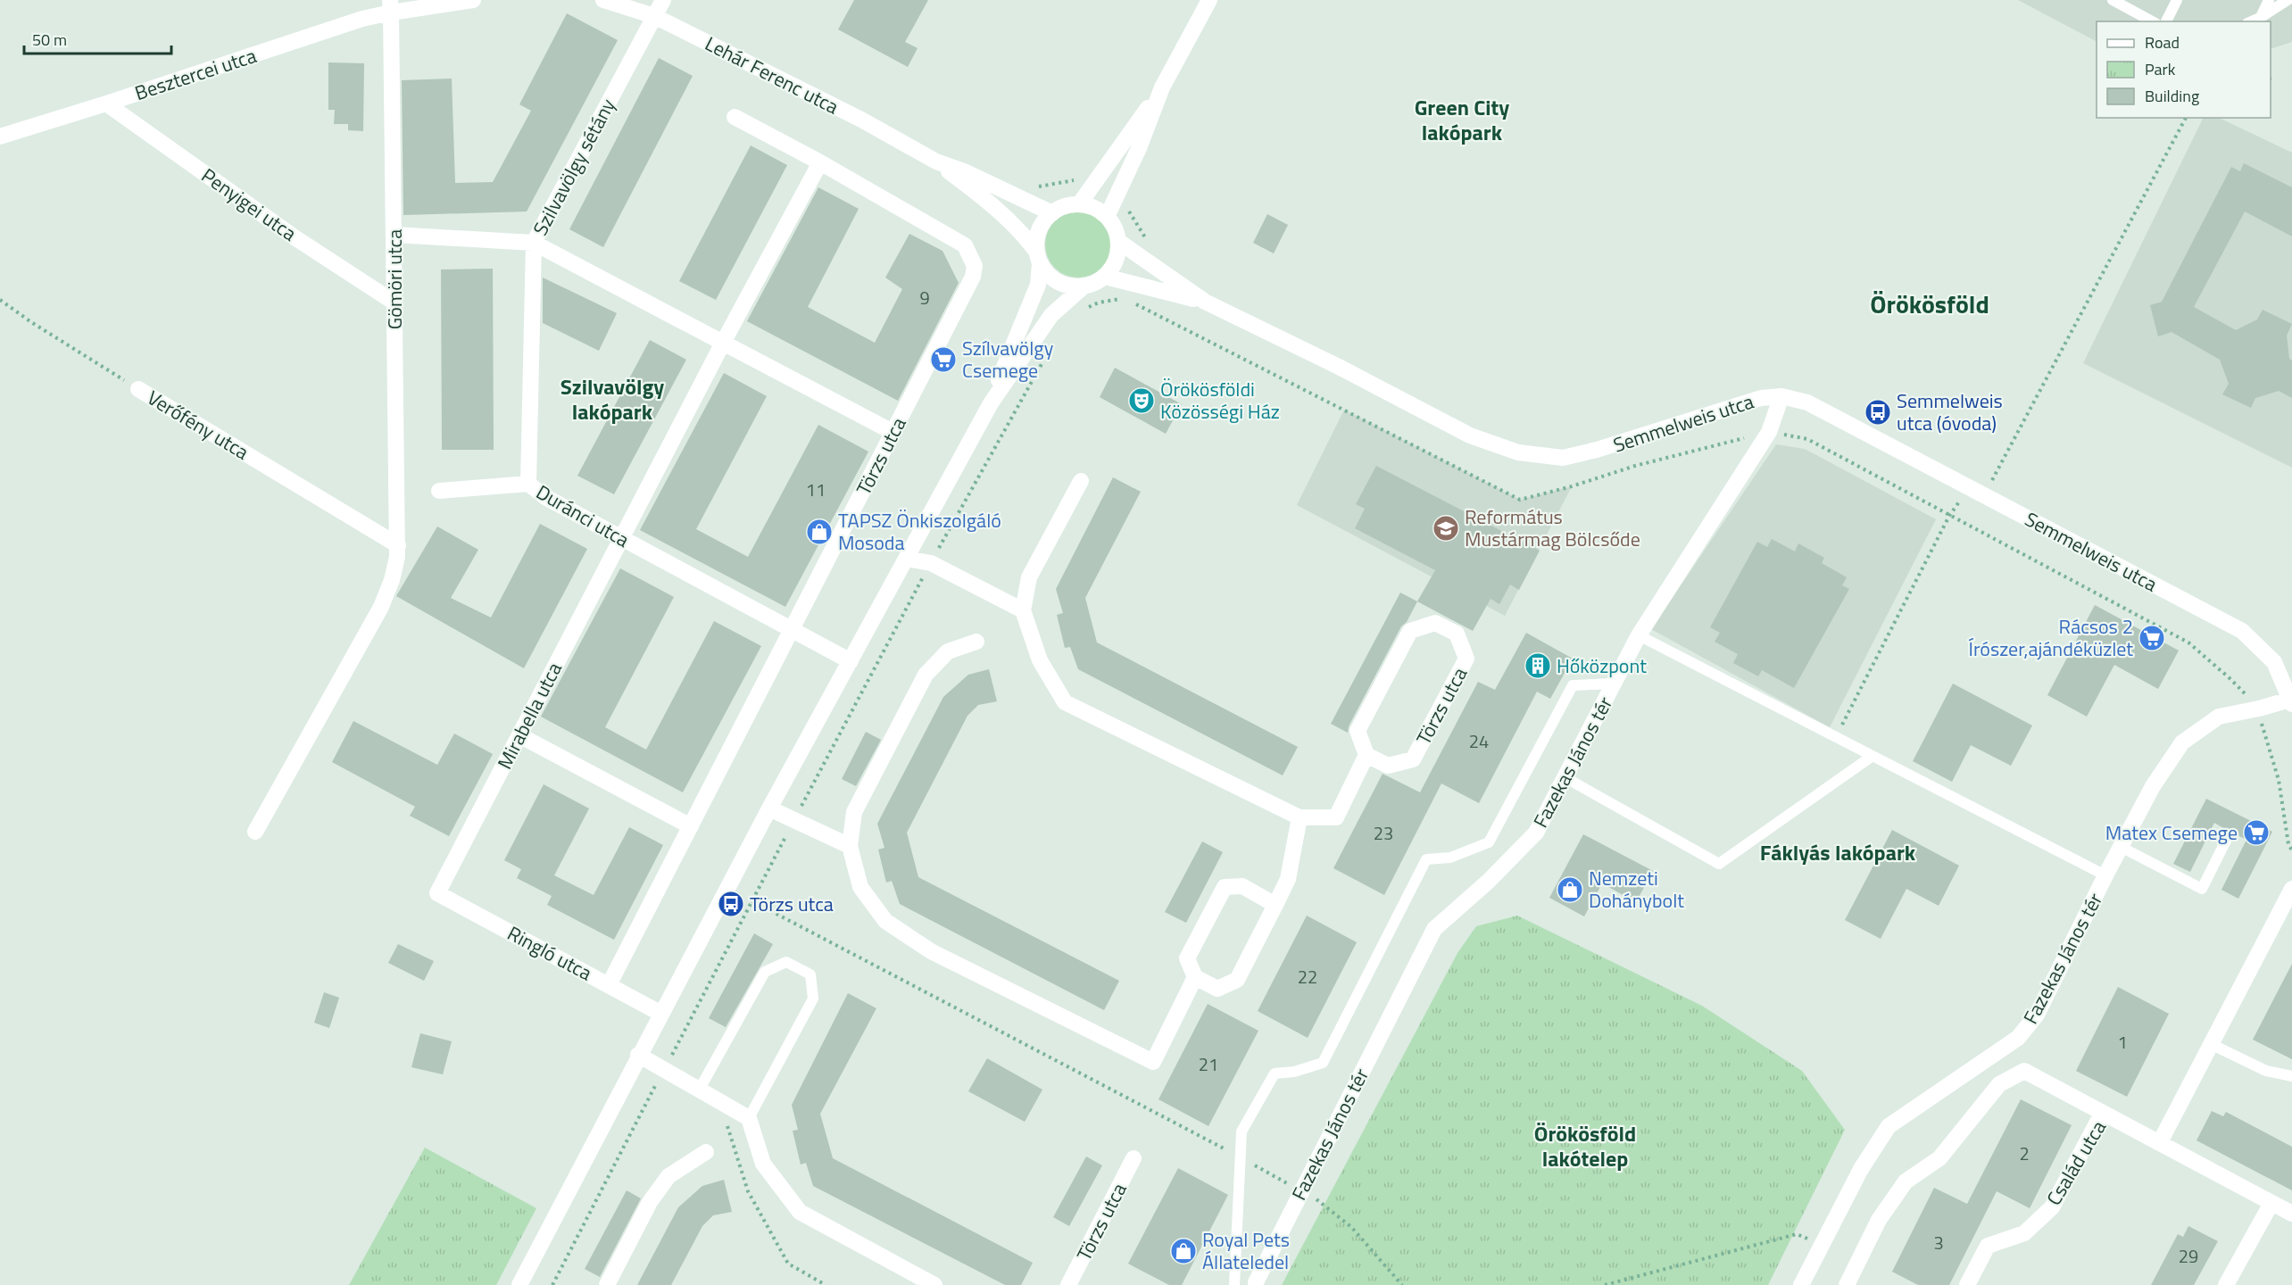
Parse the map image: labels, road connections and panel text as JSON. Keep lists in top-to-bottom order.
{
  "streets": {
    "street": [
      "Besztercei utca",
      "Lehár Ferenc utca",
      "Szilvavölgy sétány",
      "Penyigei utca",
      "Gömöri utca",
      "Semmelweis utca",
      "Verőfény utca",
      "Törzs utca",
      "Duránci utca",
      "Mirabella utca",
      "Fazekas János tér",
      "Ringló utca",
      "Család utca"
    ]
  },
  "crossings": [
    ["Besztercei utca", "Penyigei utca"],
    ["Besztercei utca", "Gömöri utca"],
    ["Lehár Ferenc utca", "Szilvavölgy sétány"],
    ["Lehár Ferenc utca", "Semmelweis utca"],
    ["Szilvavölgy sétány", "Törzs utca"],
    ["Szilvavölgy sétány", "Duránci utca"],
    ["Szilvavölgy sétány", "Mirabella utca"],
    ["Penyigei utca", "Gömöri utca"],
    ["Gömöri utca", "Verőfény utca"],
    ["Semmelweis utca", "Fazekas János tér"],
    ["Törzs utca", "Duránci utca"],
    ["Törzs utca", "Ringló utca"],
    ["Duránci utca", "Mirabella utca"],
    ["Mirabella utca", "Ringló utca"]
  ],
  "districts": [
    "Green City lakópark",
    "Örökösföld",
    "Szilvavölgy lakópark",
    "Fáklyás lakópark",
    "Örökösföld lakótelep"
  ],
  "places": {
    "supermarket": ["Szílvavölgy Csemege", "Rácsos 2 Írószer,ajándéküzlet", "Matex Csemege"],
    "theatre": ["Örökösföldi Közösségi Ház"],
    "bus stop": ["Semmelweis utca (óvoda)", "Törzs utca"],
    "school or university": ["Református Mustármag Bölcsőde"],
    "shop": ["TAPSZ Önkiszolgáló Mosoda", "Nemzeti Dohánybolt", "Royal Pets Állateledel"],
    "building": ["Hőközpont"]
  },
  "house_numbers": [
    "9",
    "11",
    "24",
    "23",
    "22",
    "1",
    "21",
    "2",
    "3",
    "29"
  ],
  "legend": ["Road", "Park", "Building"],
  "scale_bar": "50 m"
}
